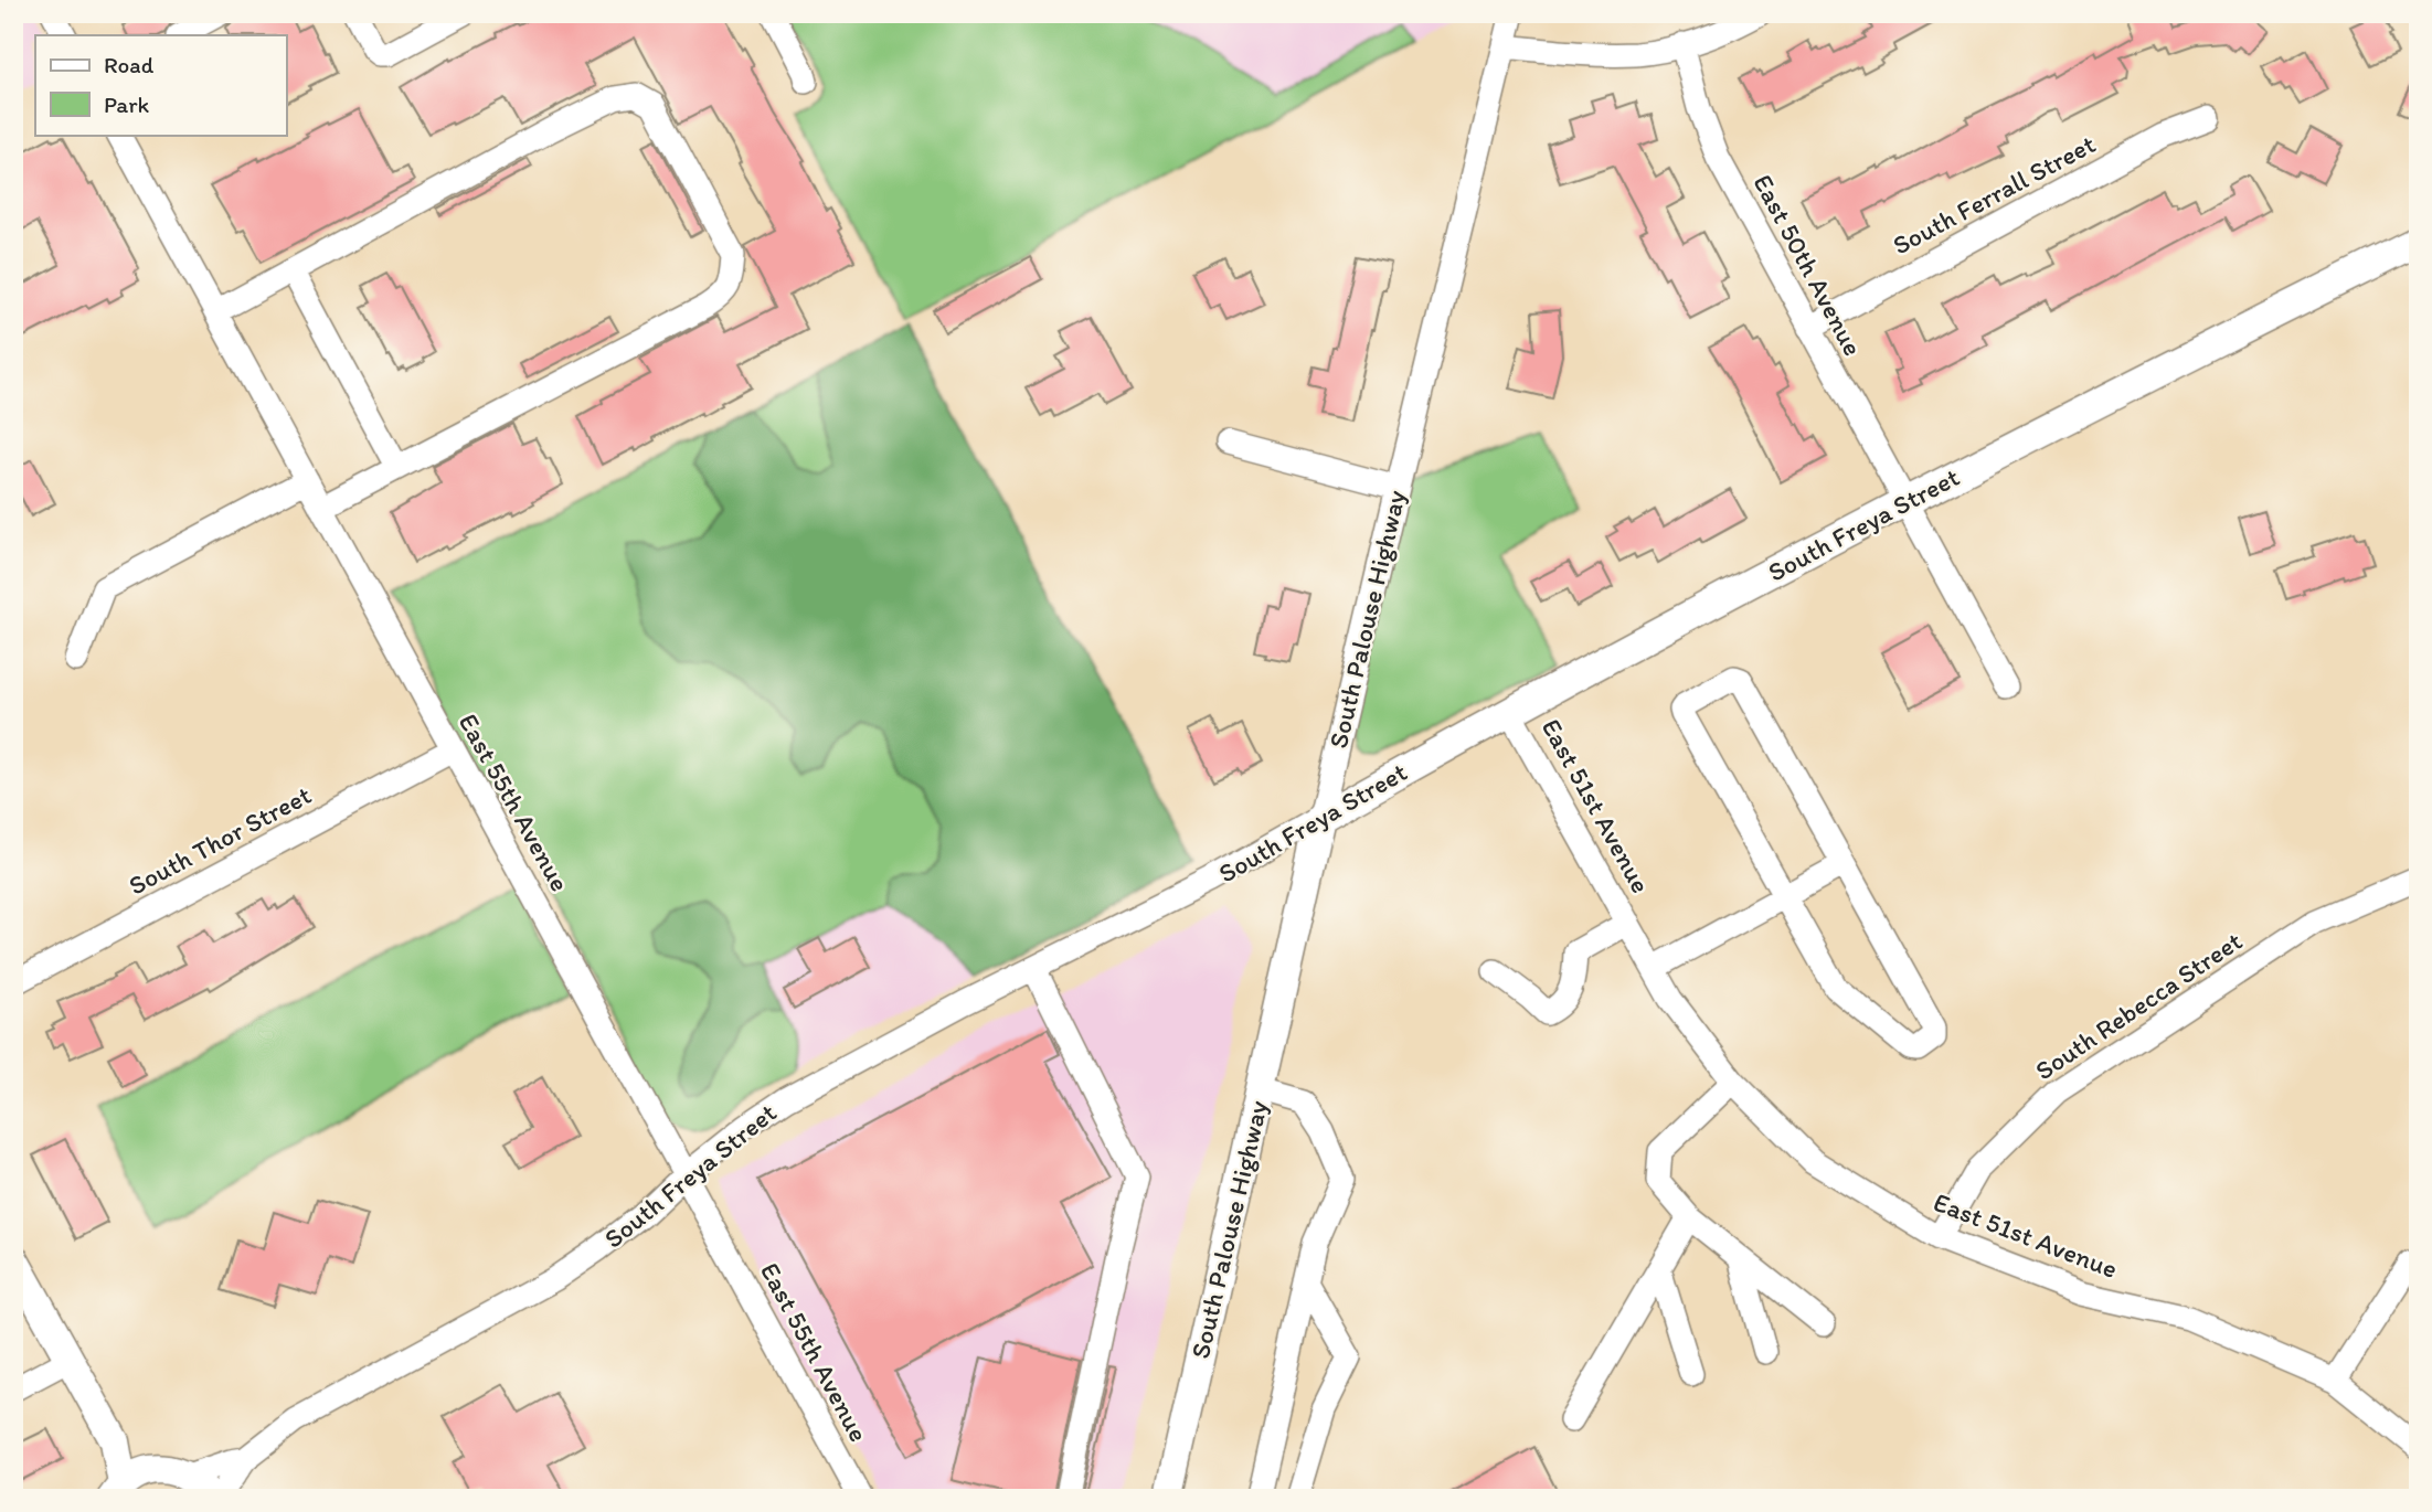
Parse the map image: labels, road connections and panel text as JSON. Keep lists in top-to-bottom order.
{
  "streets": {
    "main road": ["South Freya Street", "South Palouse Highway"],
    "street": [
      "South Ferrall Street",
      "East 50th Avenue",
      "East 55th Avenue",
      "East 51st Avenue",
      "South Thor Street",
      "South Rebecca Street"
    ]
  },
  "crossings": [
    ["South Ferrall Street", "East 50th Avenue"],
    ["East 50th Avenue", "South Freya Street"],
    ["South Freya Street", "South Palouse Highway"],
    ["South Freya Street", "East 55th Avenue"],
    ["South Freya Street", "East 51st Avenue"],
    ["East 55th Avenue", "South Thor Street"],
    ["East 51st Avenue", "South Rebecca Street"]
  ],
  "legend": ["Road", "Park"]
}
